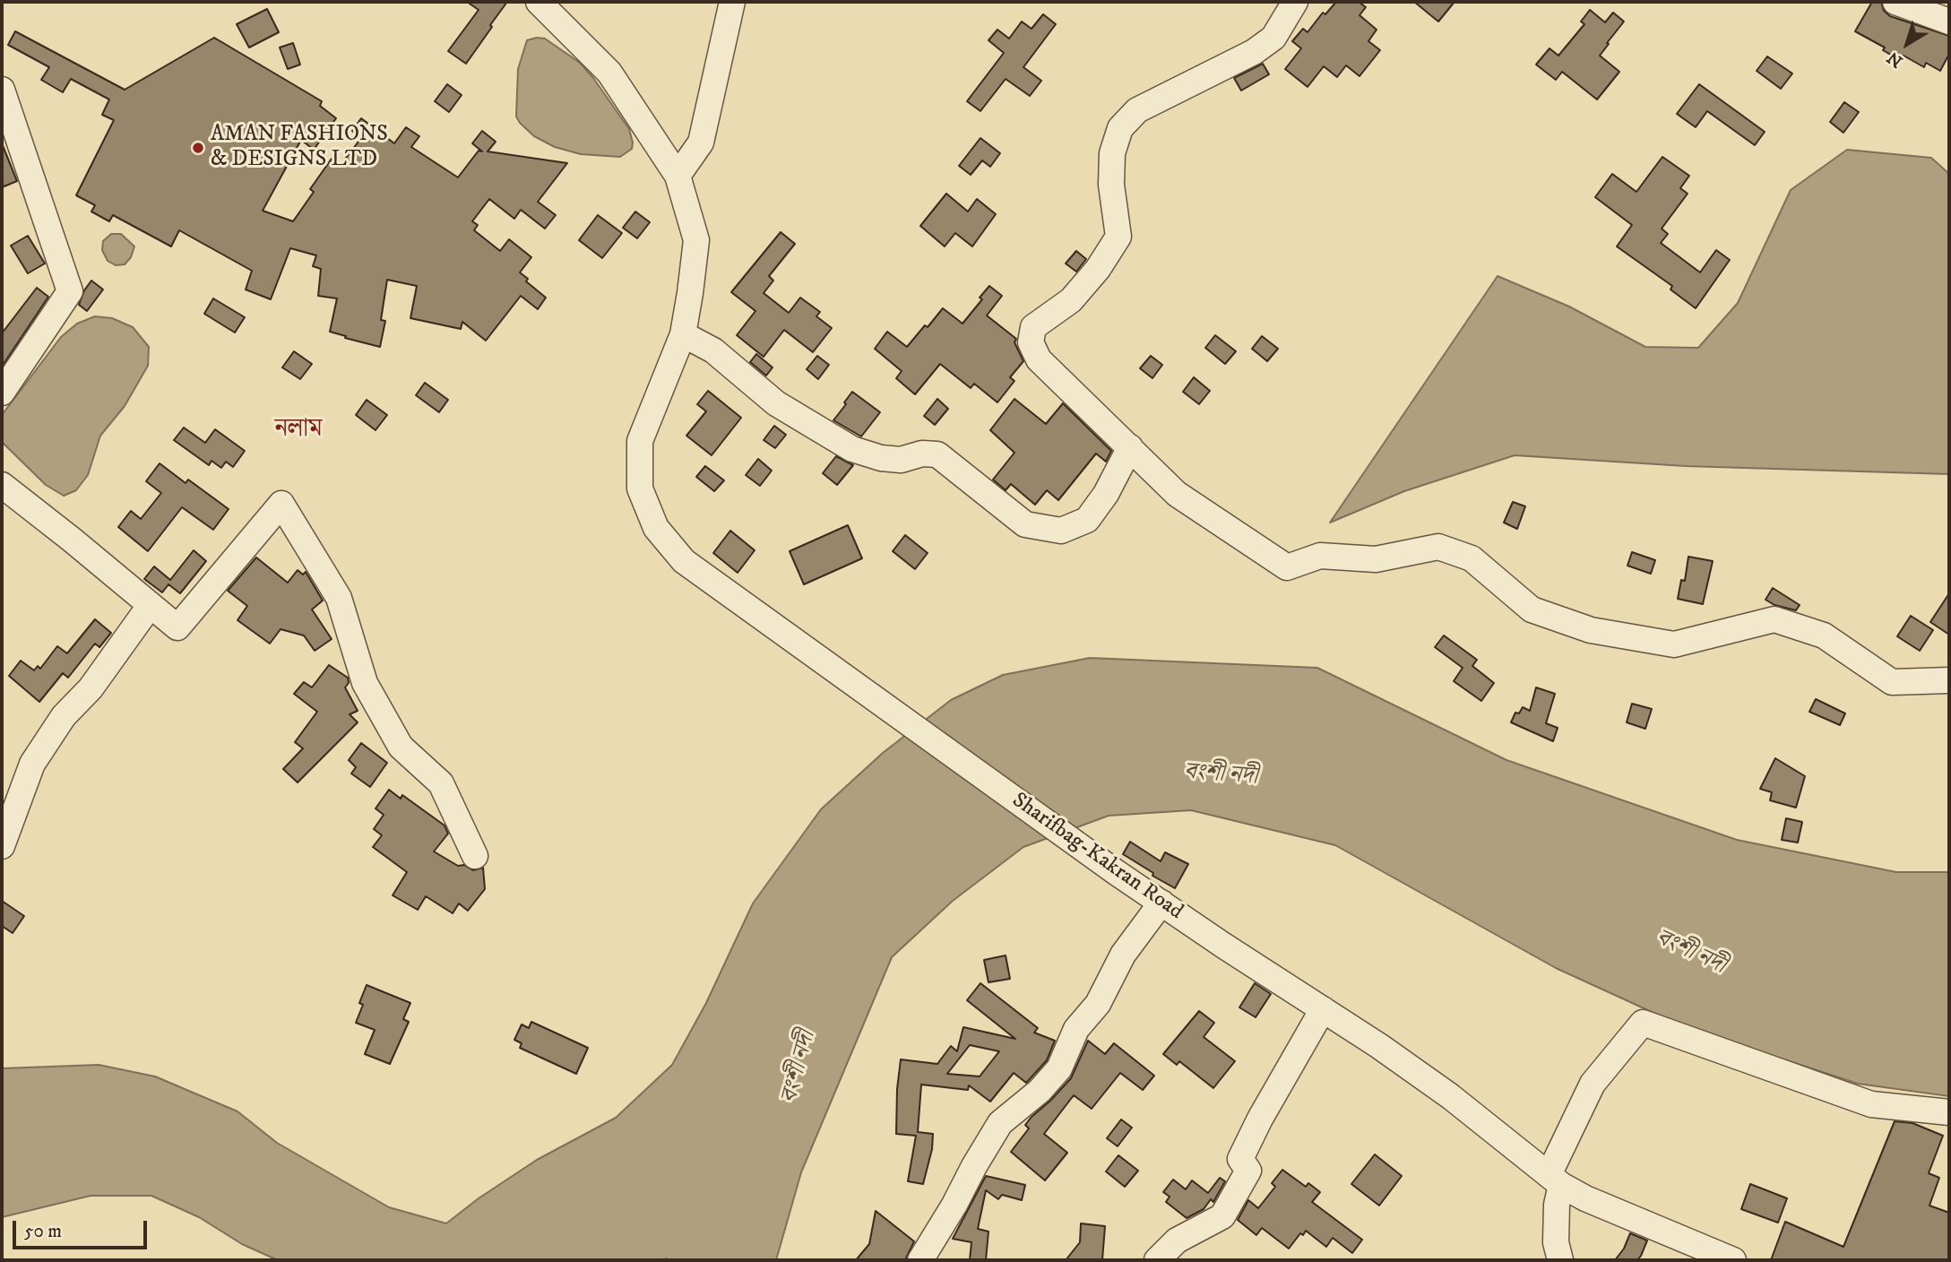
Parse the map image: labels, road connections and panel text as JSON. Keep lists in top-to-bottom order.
{
  "streets": {
    "street": ["Sharifbag-Kakran Road"]
  },
  "districts": ["নলাম"],
  "water": ["বংশী নদী"],
  "places": ["AMAN FASHIONS & DESIGNS LTD"],
  "scale_bar": "50 m",
  "north": "bottom left"
}
